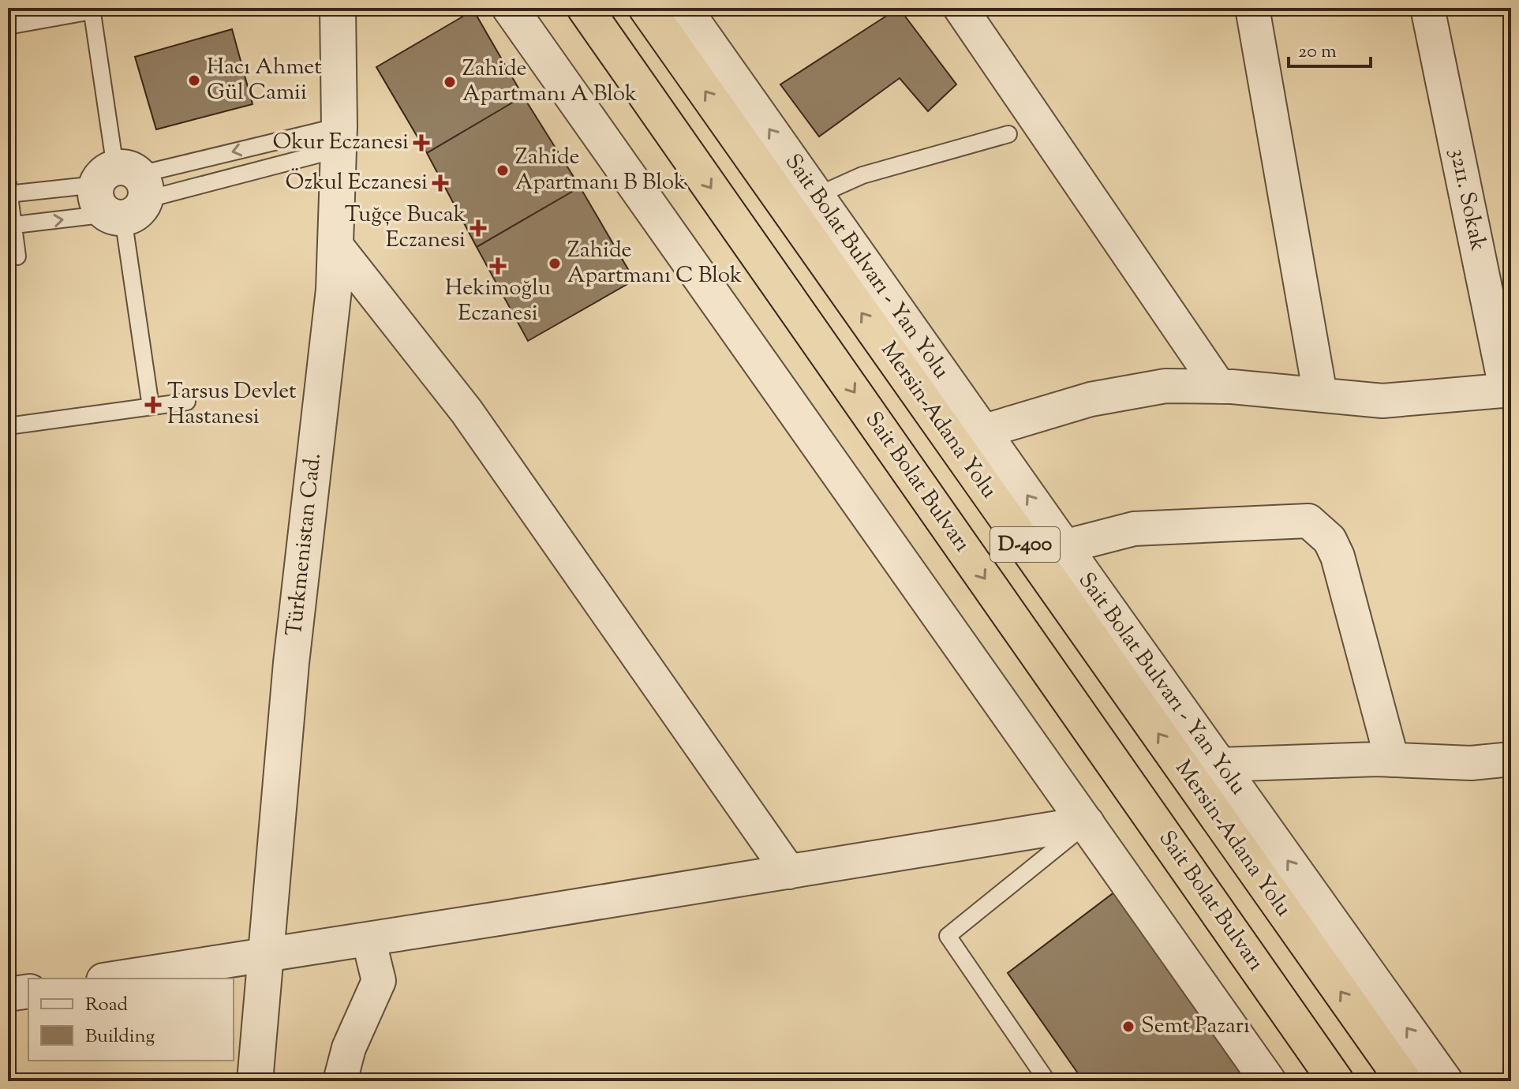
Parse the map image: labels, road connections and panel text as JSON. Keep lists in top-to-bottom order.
{
  "streets": {
    "highway": ["Mersin-Adana Yolu", "Sait Bolat Bulvarı", "D-400"],
    "street": ["3211. Sokak", "Sait Bolat Bulvarı - Yan Yolu", "Türkmenistan Cad."]
  },
  "one_way": ["Mersin-Adana Yolu", "Sait Bolat Bulvarı"],
  "places": {
    "other": [
      "Hacı Ahmet Gül Camii",
      "Zahide Apartmanı A Blok",
      "Zahide Apartmanı B Blok",
      "Zahide Apartmanı C Blok",
      "Semt Pazarı"
    ],
    "health": [
      "Okur Eczanesi",
      "Özkul Eczanesi",
      "Tuğçe Bucak Eczanesi",
      "Hekimoğlu Eczanesi",
      "Tarsus Devlet Hastanesi"
    ]
  },
  "legend": ["Road", "Building"],
  "scale_bar": "20 m"
}
